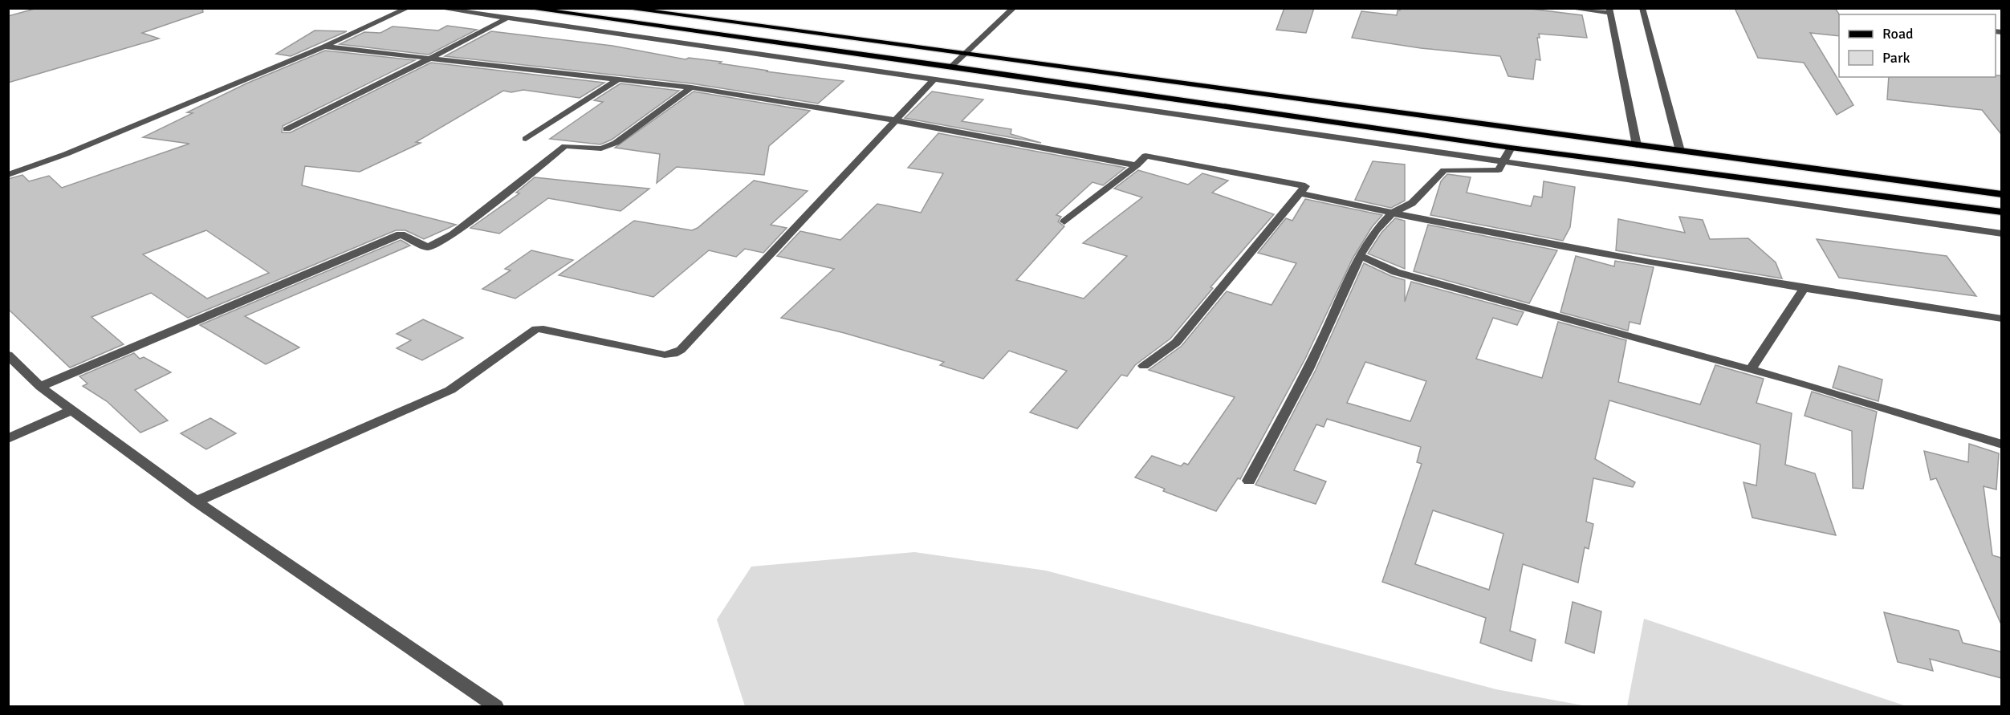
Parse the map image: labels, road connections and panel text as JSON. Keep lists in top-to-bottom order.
{
  "legend": ["Road", "Park"]
}
